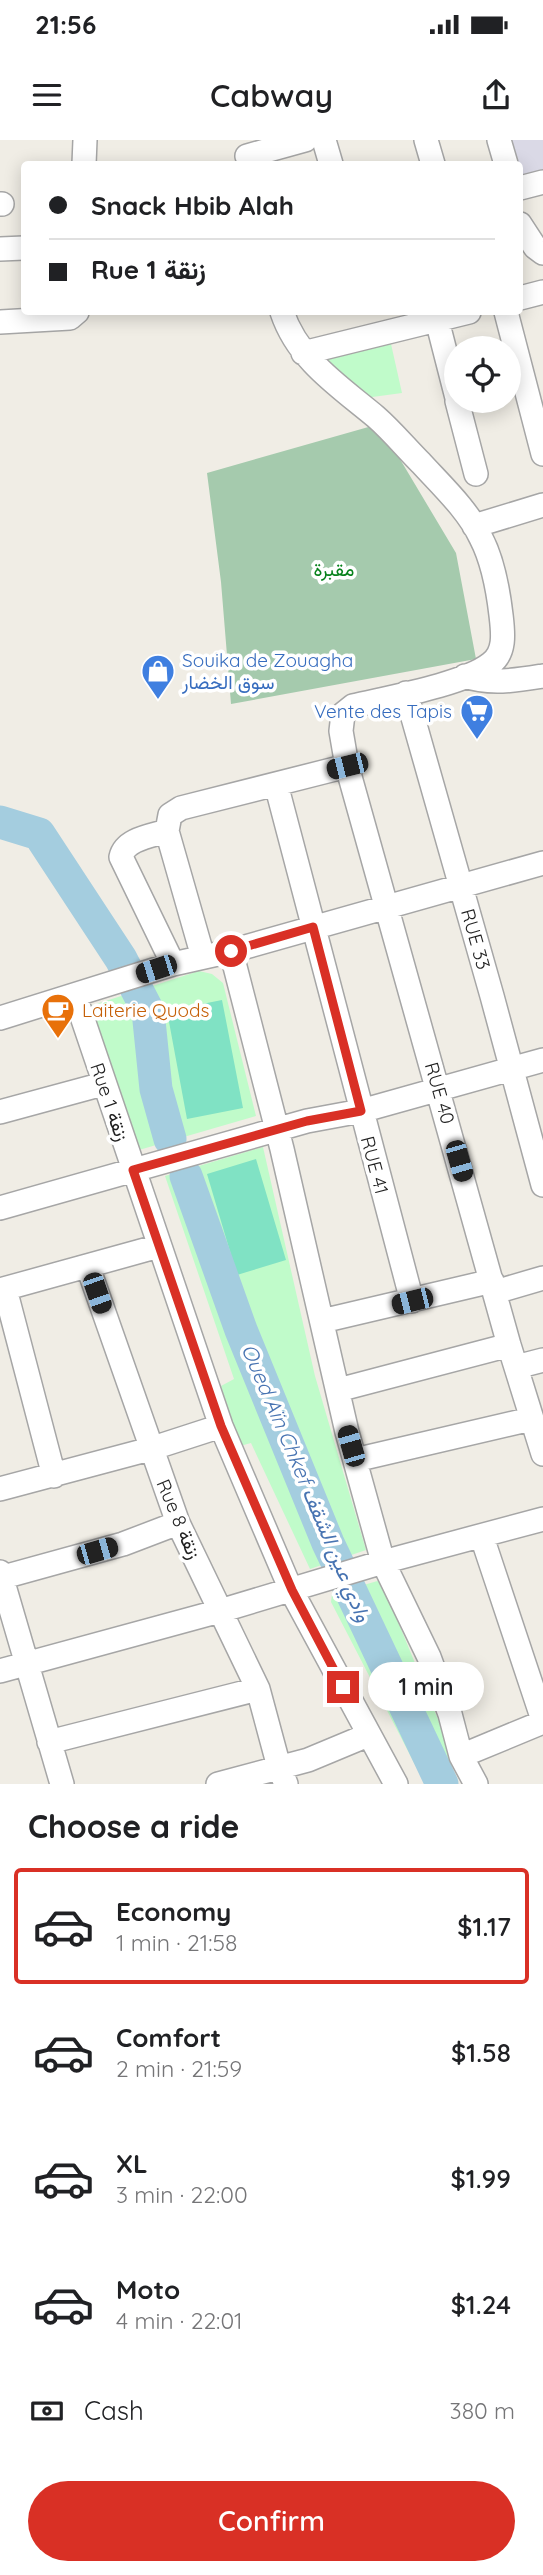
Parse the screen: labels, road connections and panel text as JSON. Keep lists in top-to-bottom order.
{
  "streets": {
    "street": [
      "RUE 33",
      "RUE 40",
      "Rue 1 زنقة",
      "RUE 41",
      "Rue 8 زنقة"
    ]
  },
  "crossings": [
    ["RUE 33", "RUE 40"]
  ],
  "water": ["Oued Aïn Chkef وادي عين الشقف"],
  "parks": ["مقبرة"],
  "places": {
    "shop": ["Souika de Zouagha سوق الخضار"],
    "supermarket": ["Vente des Tapis"],
    "cafe": ["Laiterie Quods"]
  },
  "page": {
    "status": "21:56",
    "header": "Cabway",
    "banner": ["Snack Hbib Alah", "Rue 1 زنقة"],
    "bubble": "1 min",
    "heading": "Choose a ride",
    "list": [
      {
        "name": "Economy",
        "note": "1 min · 21:58",
        "value": "$1.17"
      },
      {
        "name": "Comfort",
        "note": "2 min · 21:59",
        "value": "$1.58"
      },
      {
        "name": "XL",
        "note": "3 min · 22:00",
        "value": "$1.99"
      },
      {
        "name": "Moto",
        "note": "4 min · 22:01",
        "value": "$1.24"
      }
    ],
    "pay": ["Cash", "380 m"],
    "buttons": "Confirm"
  }
}
